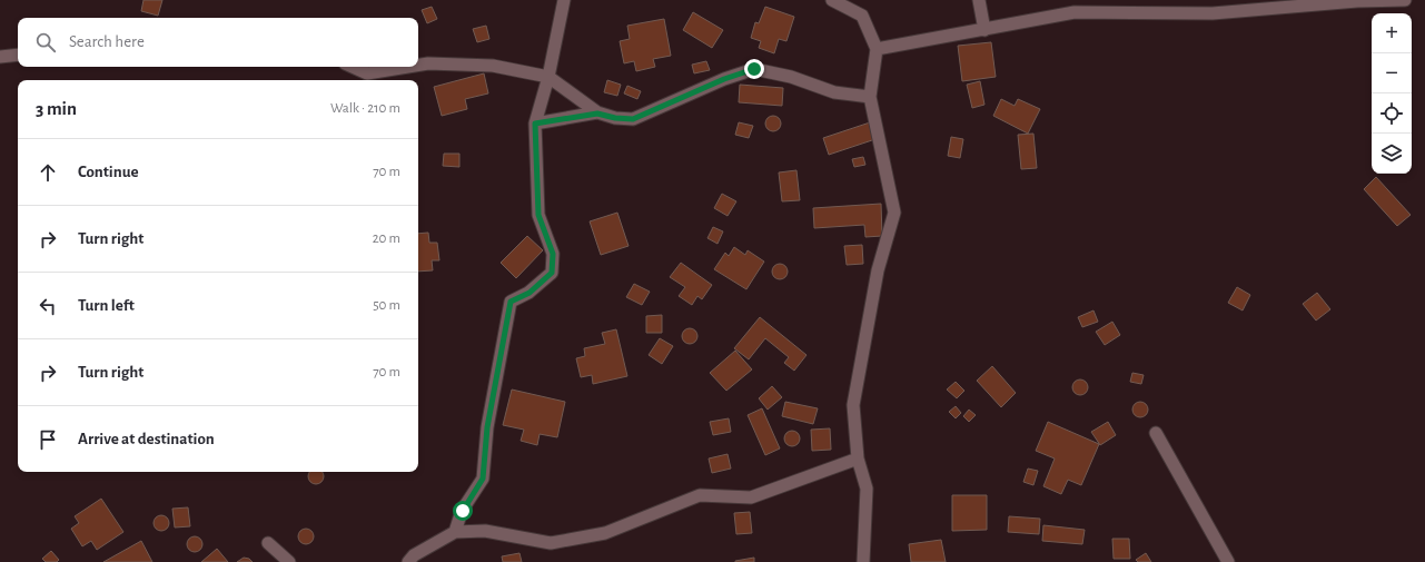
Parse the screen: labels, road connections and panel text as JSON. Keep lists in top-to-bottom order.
{
  "page": {
    "map_buttons": ["+", "−"],
    "search": "Search here",
    "heading": ["3 min", "Walk · 210 m"],
    "list": [
      ["Continue", "70 m"],
      ["Turn right", "20 m"],
      ["Turn left", "50 m"],
      ["Turn right", "70 m"],
      "Arrive at destination"
    ]
  }
}
